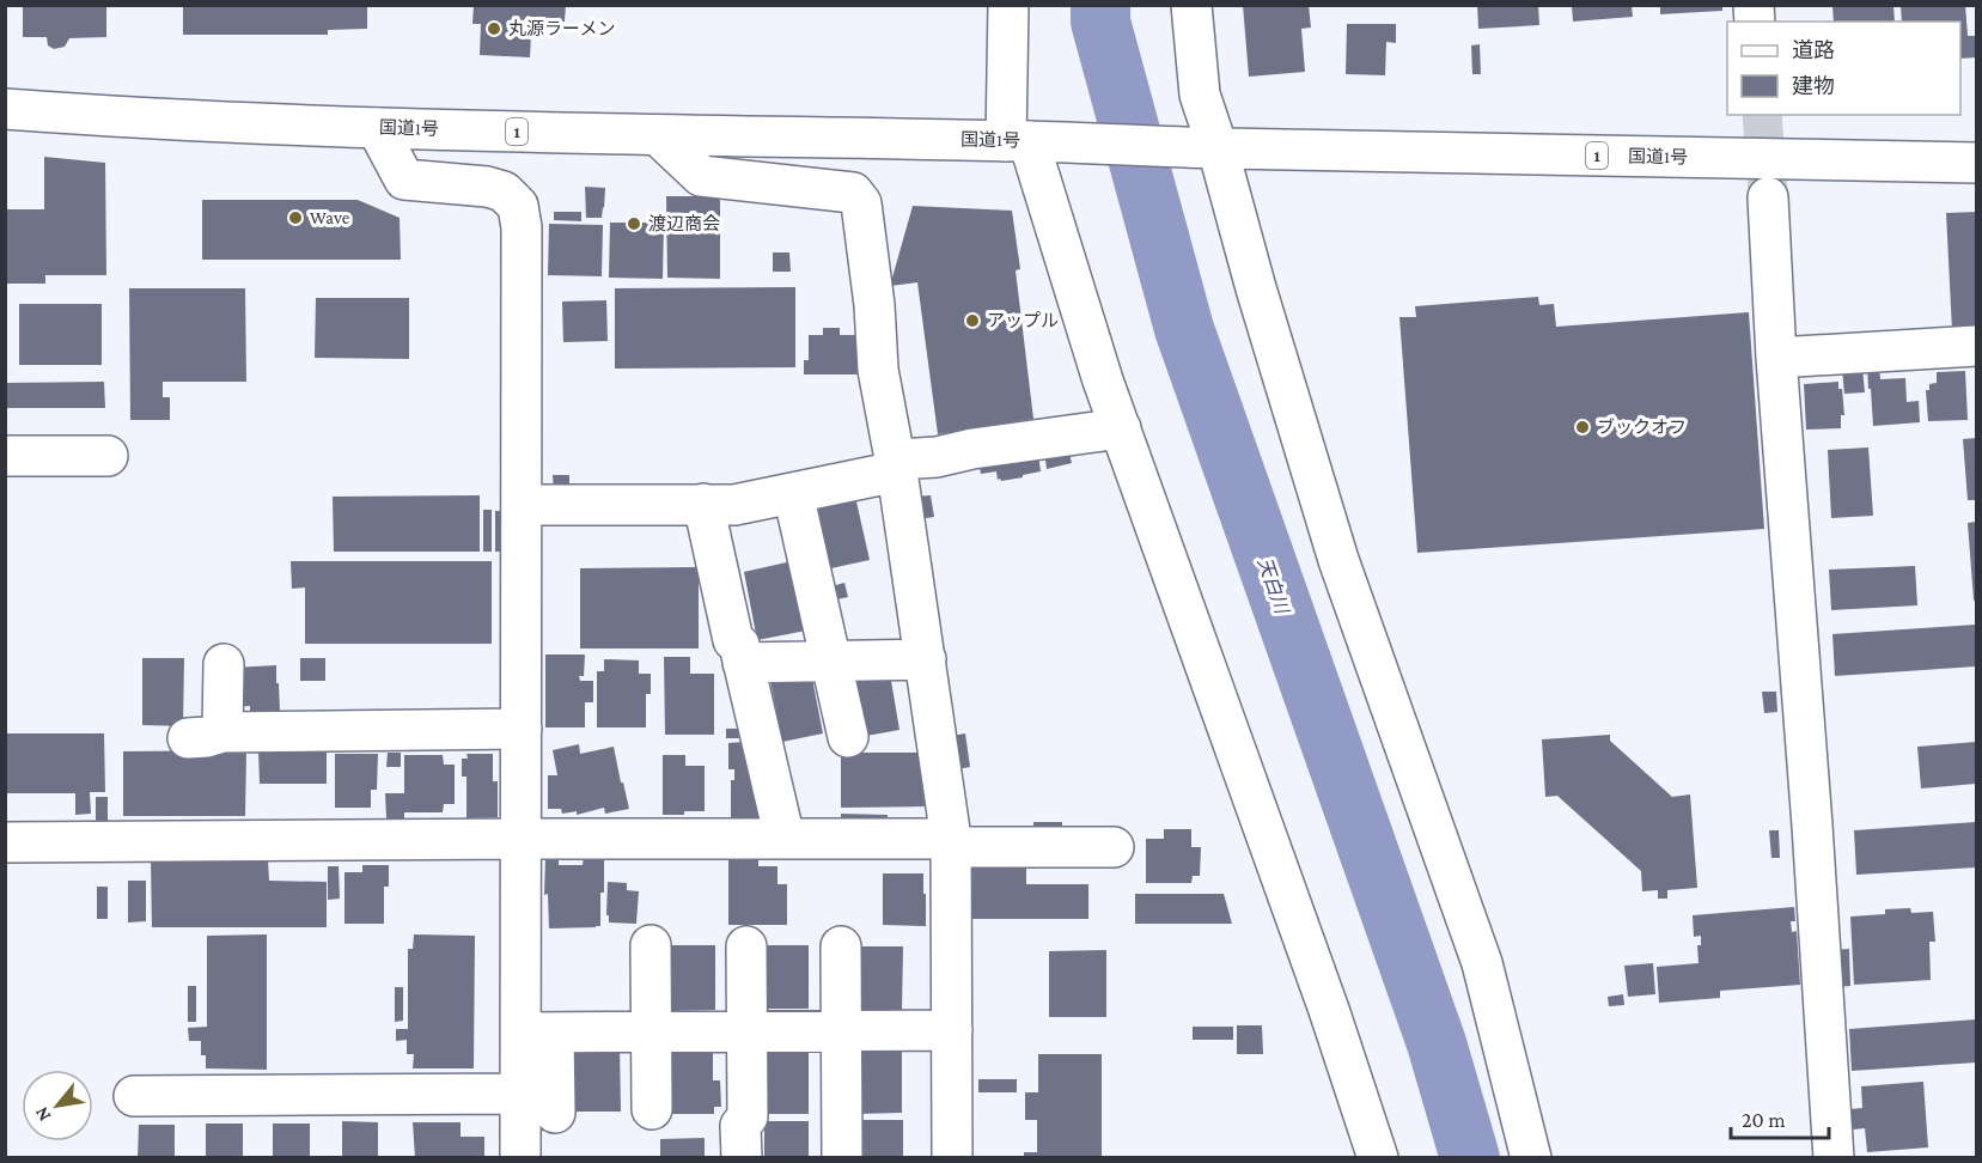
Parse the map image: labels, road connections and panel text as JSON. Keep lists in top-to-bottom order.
{
  "streets": {
    "main road": ["国道1号", "1"]
  },
  "water": ["天白川"],
  "places": [
    "丸源ラーメン",
    "Wave",
    "渡辺商会",
    "アップル",
    "ブックオフ"
  ],
  "legend": ["道路", "建物"],
  "scale_bar": "20 m",
  "north": "bottom left"
}
